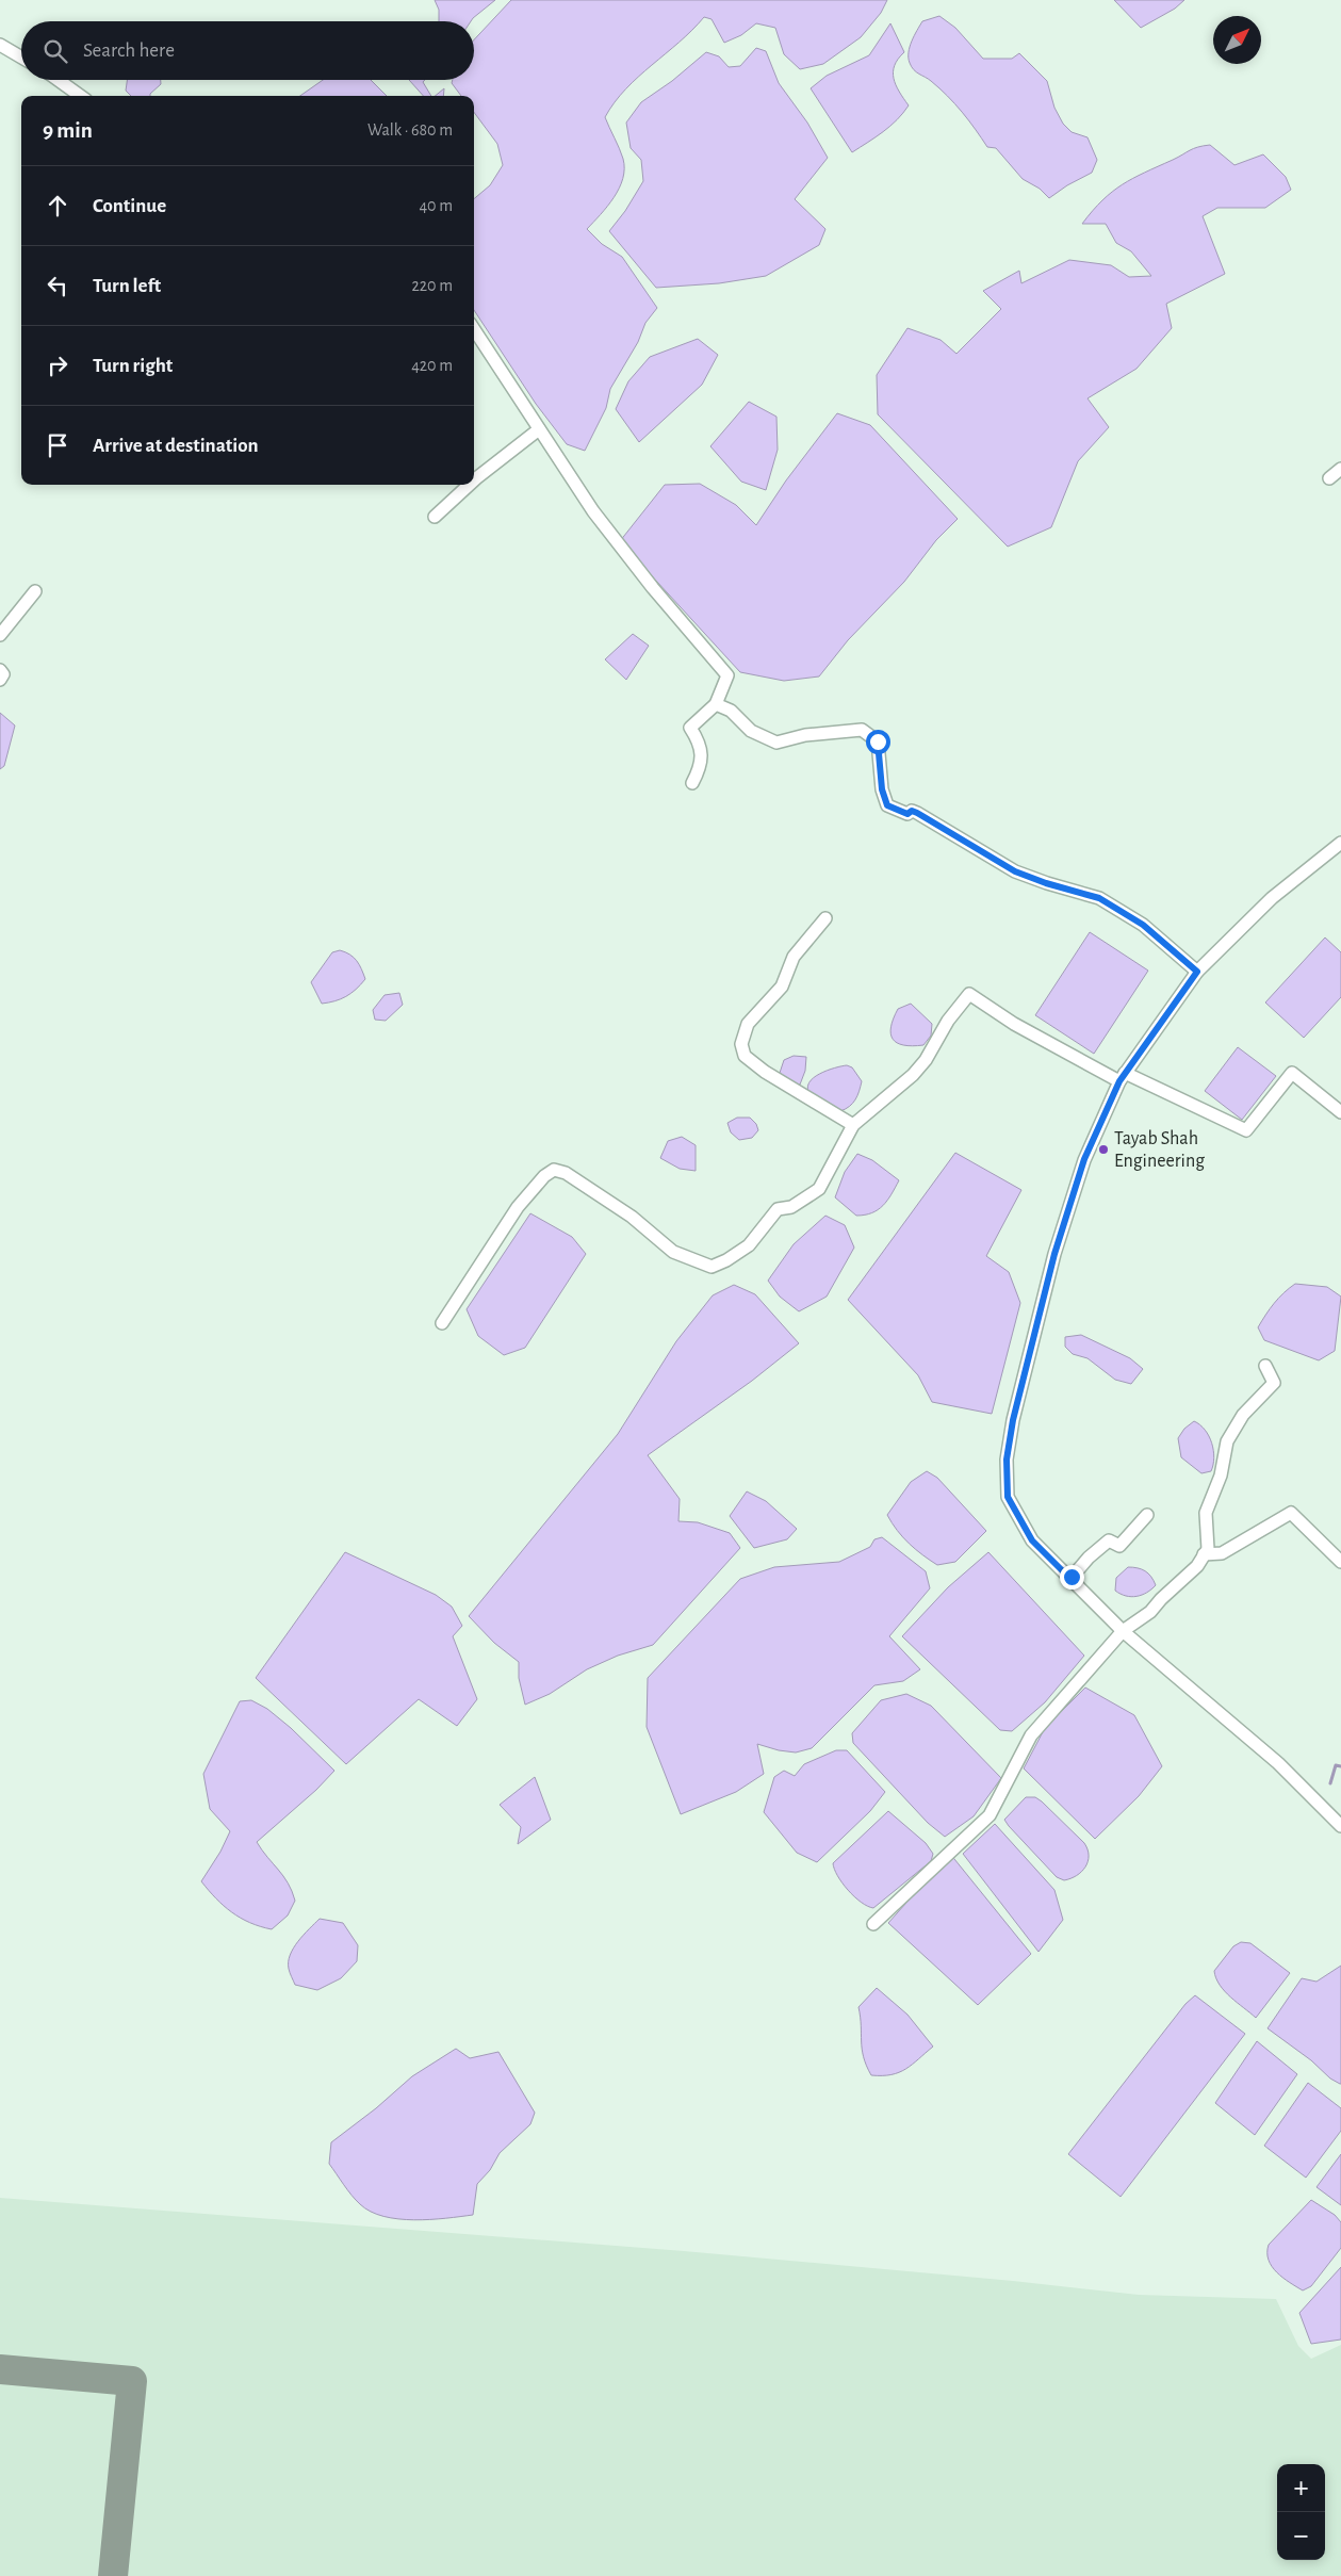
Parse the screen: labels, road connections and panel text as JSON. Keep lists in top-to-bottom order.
{
  "places": ["Tayab Shah Engineering"],
  "north": "top right",
  "page": {
    "search": "Search here",
    "heading": ["9 min", "Walk · 680 m"],
    "list": [
      ["Continue", "40 m"],
      ["Turn left", "220 m"],
      ["Turn right", "420 m"],
      "Arrive at destination"
    ],
    "map_buttons": ["+", "−"]
  }
}
